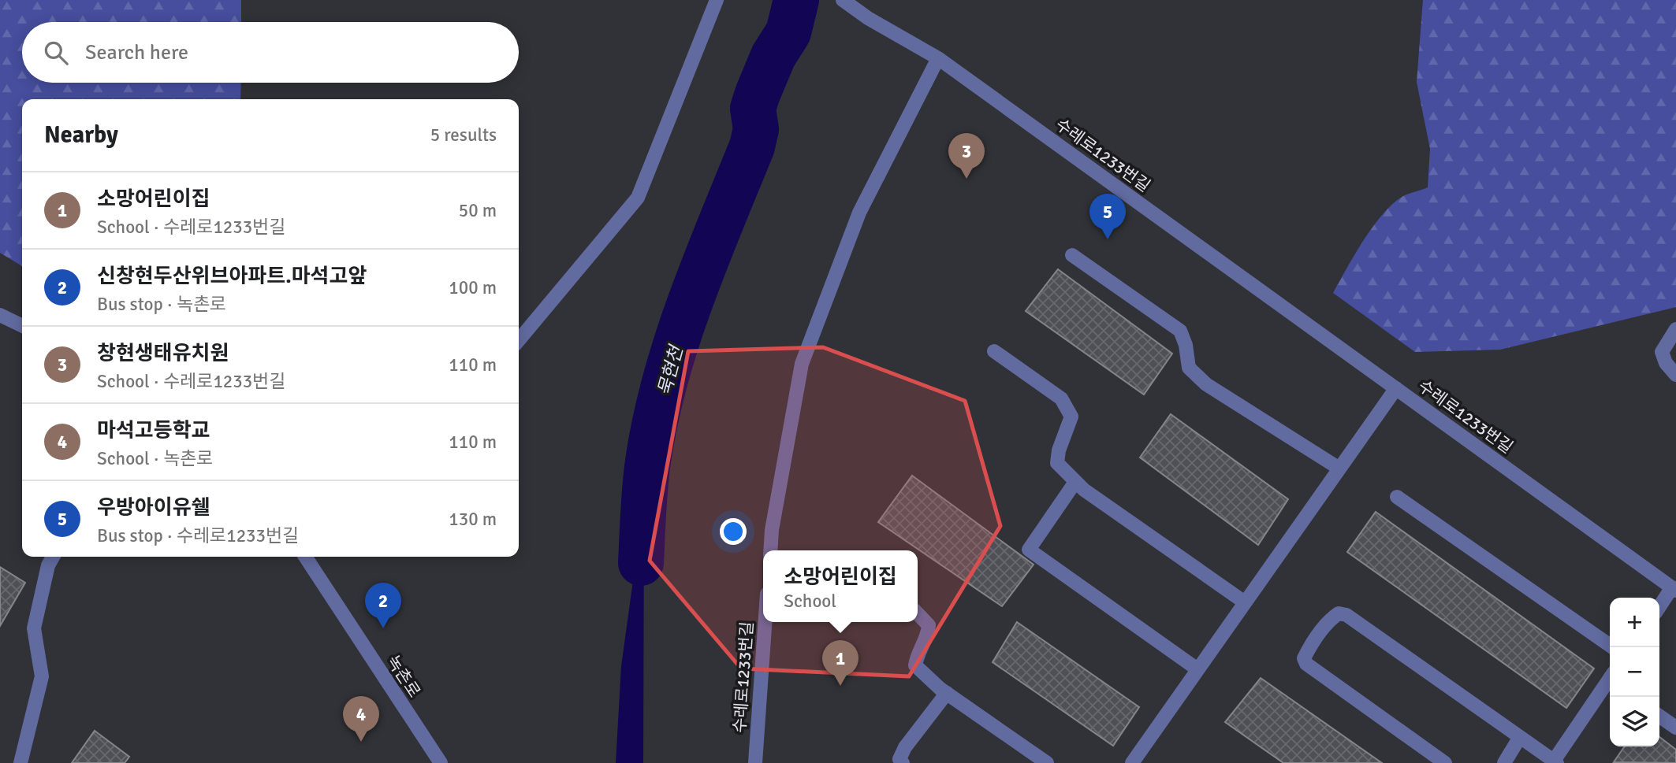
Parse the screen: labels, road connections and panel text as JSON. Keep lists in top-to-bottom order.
{
  "streets": {
    "street": ["수레로1233번길", "녹촌로"]
  },
  "water": ["묵현천"],
  "page": {
    "search": "Search here",
    "heading": ["Nearby", "5 results"],
    "pins": [
      "3",
      "5",
      "2",
      "1",
      "4"
    ],
    "list": [
      {
        "mark": "1",
        "name": "소망어린이집",
        "note": "School · 수레로1233번길",
        "value": "50 m"
      },
      {
        "mark": "2",
        "name": "신창현두산위브아파트.마석고앞",
        "note": "Bus stop · 녹촌로",
        "value": "100 m"
      },
      {
        "mark": "3",
        "name": "창현생태유치원",
        "note": "School · 수레로1233번길",
        "value": "110 m"
      },
      {
        "mark": "4",
        "name": "마석고등학교",
        "note": "School · 녹촌로",
        "value": "110 m"
      },
      {
        "mark": "5",
        "name": "우방아이유쉘",
        "note": "Bus stop · 수레로1233번길",
        "value": "130 m"
      }
    ],
    "popup": ["소망어린이집", "School"],
    "map_buttons": ["+", "−"]
  }
}
